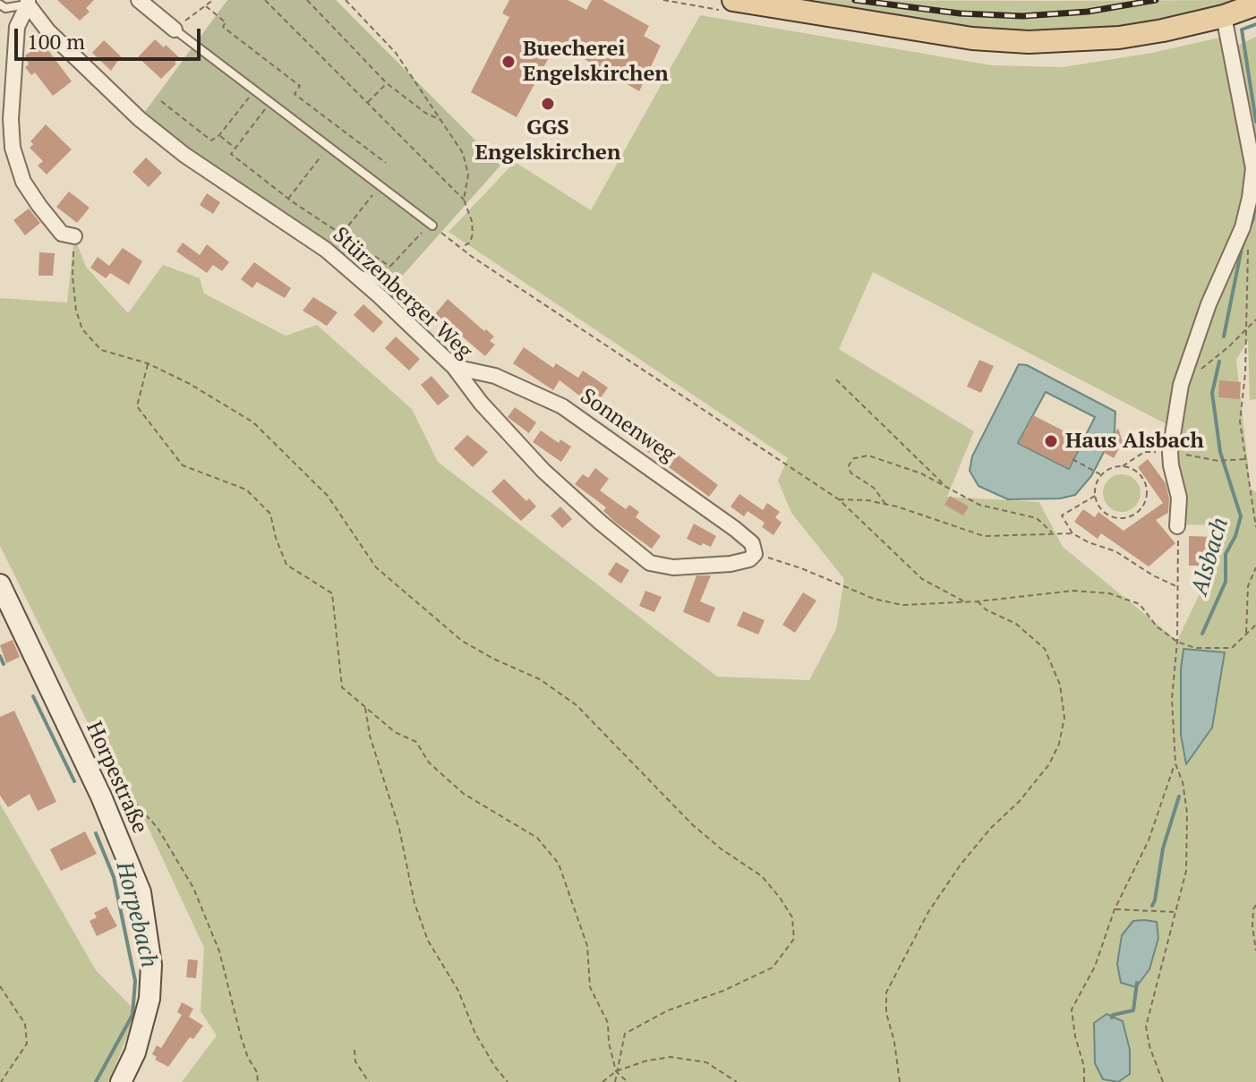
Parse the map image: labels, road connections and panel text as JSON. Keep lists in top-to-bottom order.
{
  "streets": {
    "street": ["Stürzenberger Weg", "Sonnenweg", "Horpestraße"]
  },
  "crossings": [
    ["Stürzenberger Weg", "Sonnenweg"]
  ],
  "water": ["Alsbach", "Horpebach"],
  "places": ["Buecherei Engelskirchen", "GGS Engelskirchen", "Haus Alsbach"],
  "scale_bar": "100 m"
}
